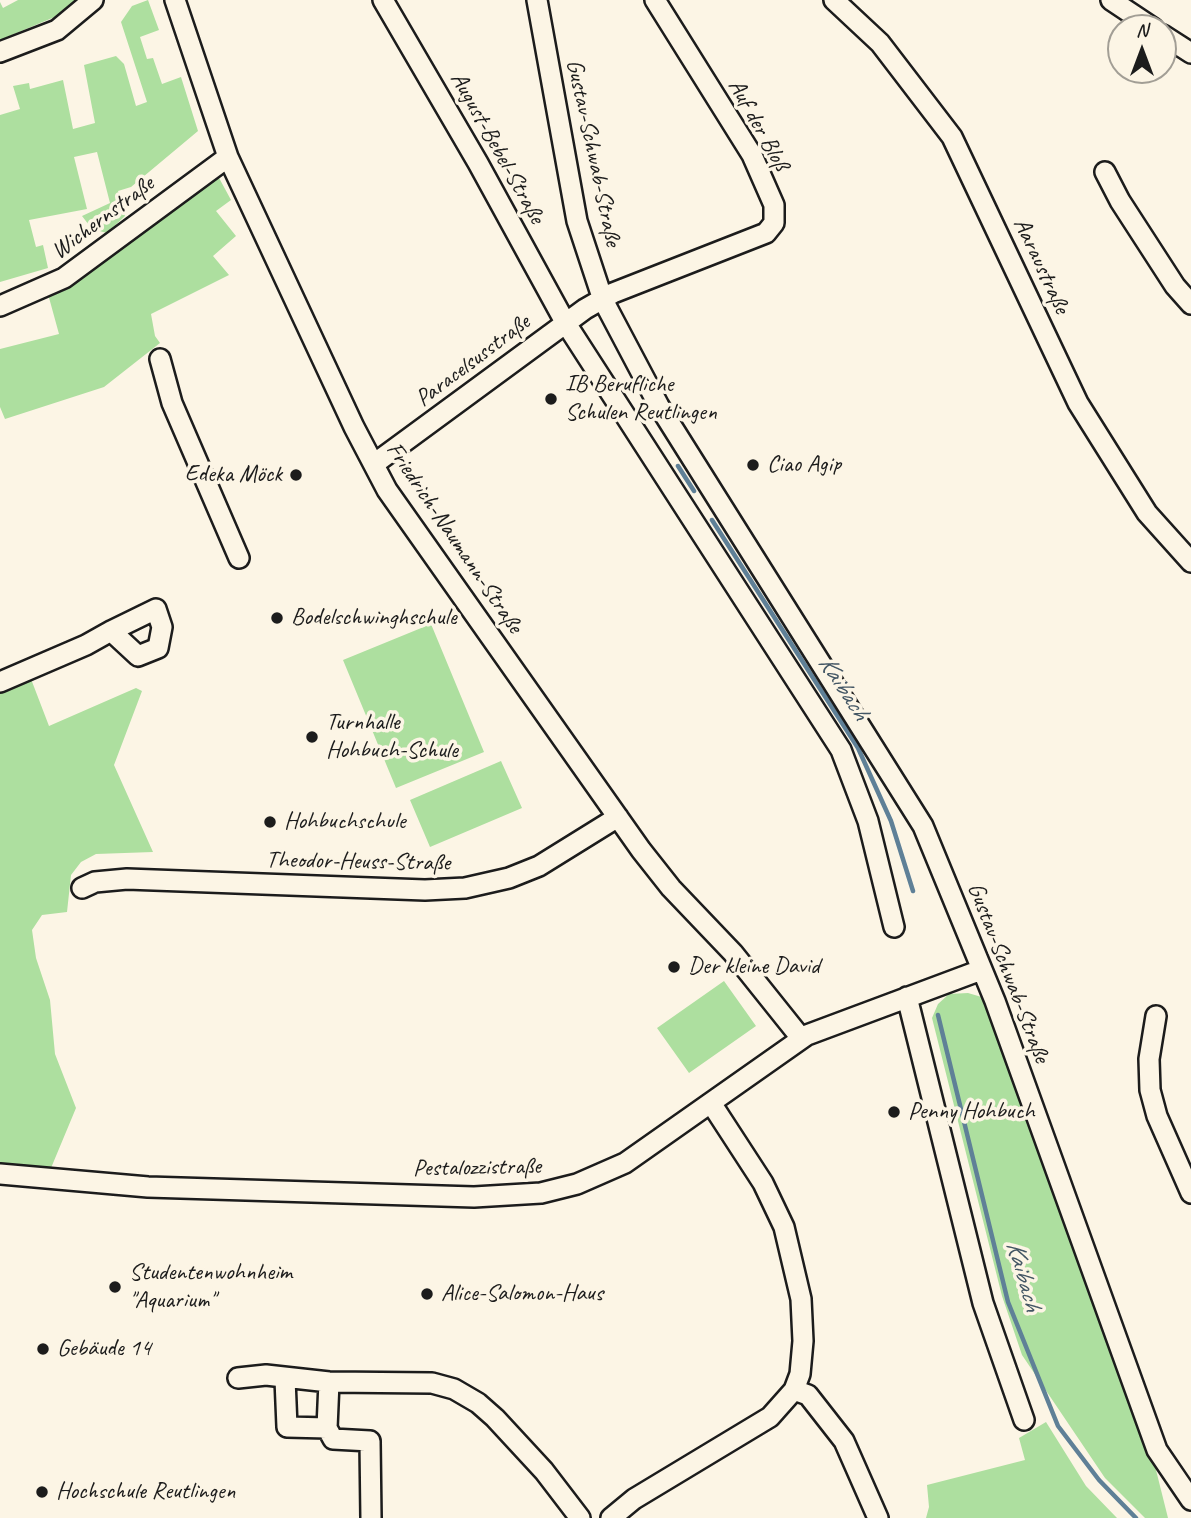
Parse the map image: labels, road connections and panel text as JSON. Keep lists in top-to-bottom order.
{
  "streets": {
    "street": [
      "Auf der Bloß",
      "August-Bebel-Straße",
      "Gustav-Schwab-Straße",
      "Wichernstraße",
      "Aaraustraße",
      "Paracelsusstraße",
      "Friedrich-Naumann-Straße",
      "Theodor-Heuss-Straße",
      "Pestalozzistraße"
    ]
  },
  "crossings": [
    ["Auf der Bloß", "Gustav-Schwab-Straße"],
    ["Auf der Bloß", "Paracelsusstraße"],
    ["August-Bebel-Straße", "Paracelsusstraße"],
    ["Gustav-Schwab-Straße", "Paracelsusstraße"],
    ["Gustav-Schwab-Straße", "Pestalozzistraße"],
    ["Wichernstraße", "Friedrich-Naumann-Straße"],
    ["Paracelsusstraße", "Friedrich-Naumann-Straße"],
    ["Friedrich-Naumann-Straße", "Theodor-Heuss-Straße"],
    ["Friedrich-Naumann-Straße", "Pestalozzistraße"]
  ],
  "water": ["Kaibach"],
  "places": [
    "IB Berufliche Schulen Reutlingen",
    "Ciao Agip",
    "Edeka Möck",
    "Bodelschwinghschule",
    "Turnhalle Hohbuch-Schule",
    "Hohbuchschule",
    "Der kleine David",
    "Penny Hohbuch",
    "Studentenwohnheim \"Aquarium\"",
    "Alice-Salomon-Haus",
    "Gebäude 14",
    "Hochschule Reutlingen"
  ],
  "north": "top"
}
